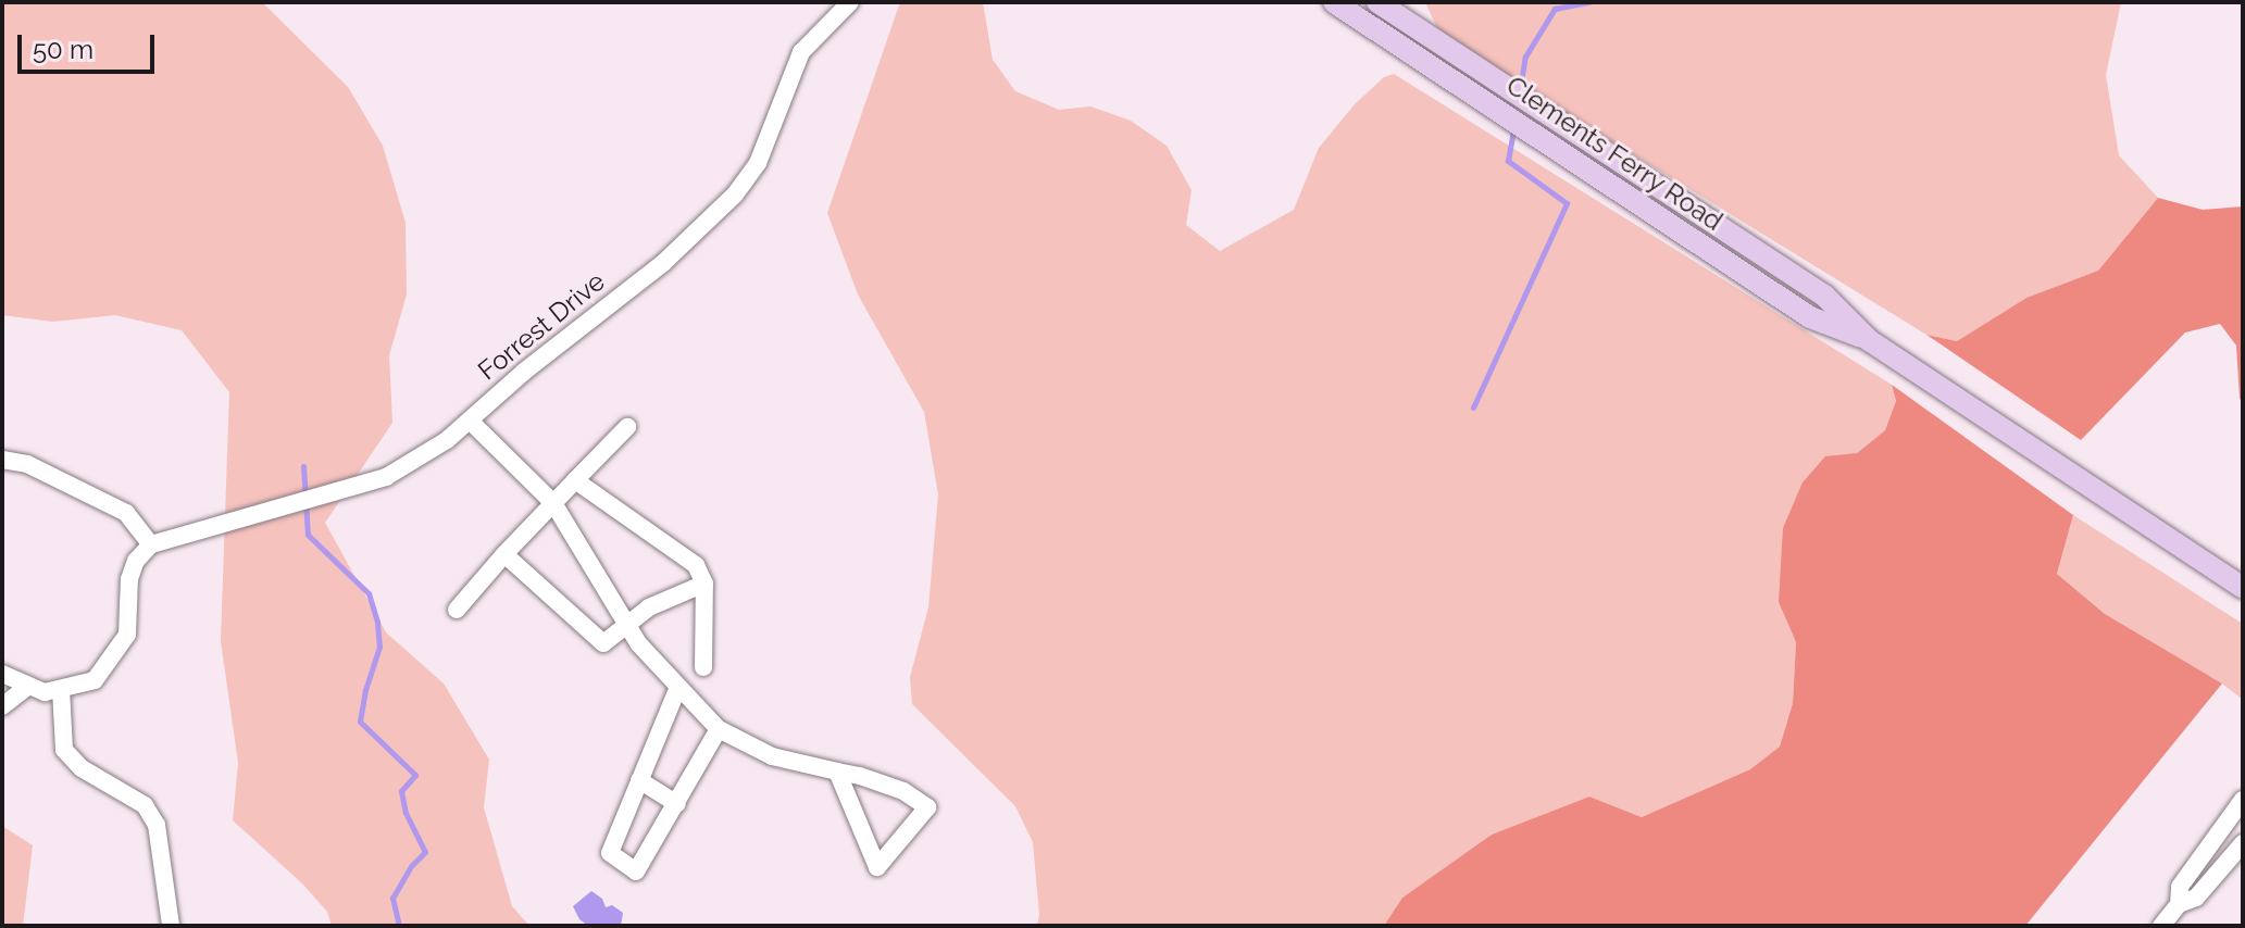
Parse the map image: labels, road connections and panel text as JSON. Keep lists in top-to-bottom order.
{
  "streets": {
    "main road": ["Clements Ferry Road"],
    "street": ["Forrest Drive"]
  },
  "scale_bar": "50 m"
}
